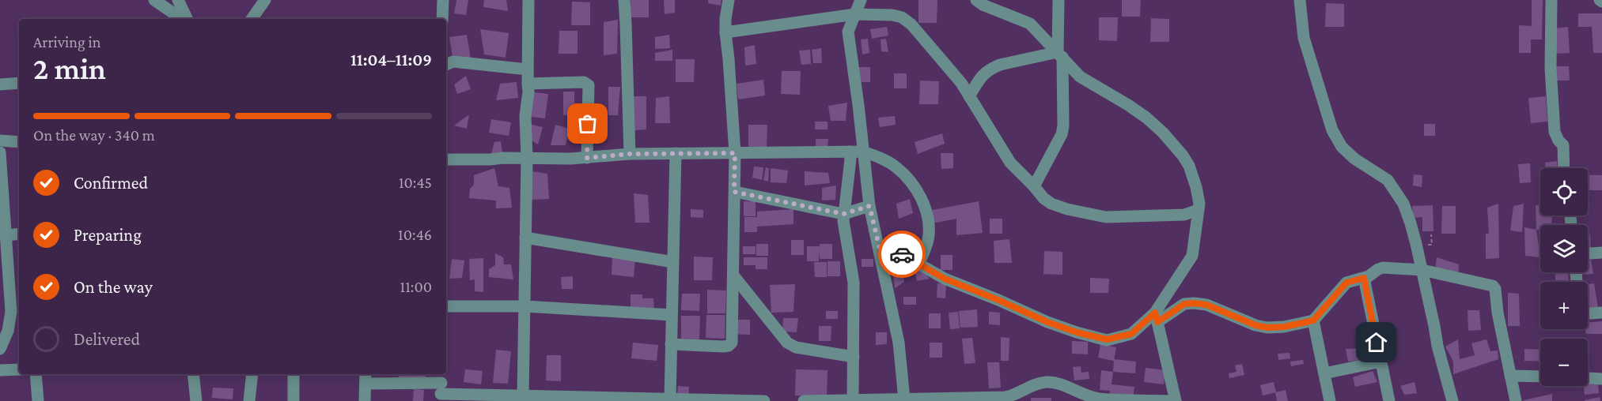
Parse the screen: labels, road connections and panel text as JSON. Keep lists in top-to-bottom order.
{
  "page": {
    "heading": ["2 min", "Arriving in", "11:04–11:09"],
    "bar": "On the way · 340 m",
    "list": [
      ["Confirmed", "10:45"],
      ["Preparing", "10:46"],
      ["On the way", "11:00"],
      "Delivered"
    ],
    "map_buttons": ["+", "−"]
  }
}
